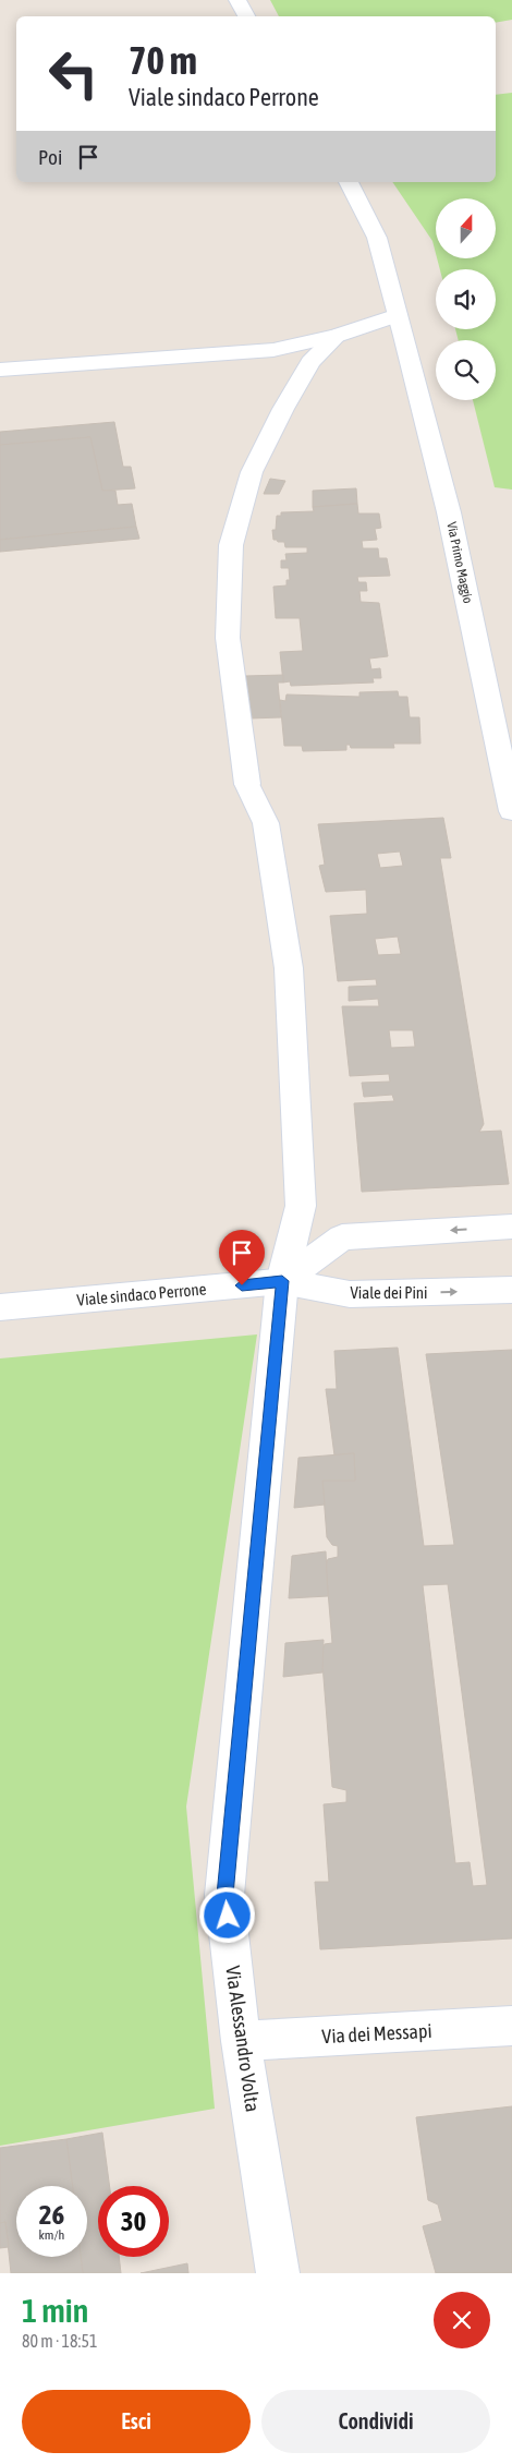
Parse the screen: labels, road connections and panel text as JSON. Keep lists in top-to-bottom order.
{
  "streets": {
    "street": [
      "Via Primo Maggio",
      "Viale dei Pini",
      "Viale sindaco Perrone",
      "Via dei Messapi",
      "Via Alessandro Volta"
    ]
  },
  "crossings": [
    ["Viale dei Pini", "Viale sindaco Perrone"],
    ["Viale dei Pini", "Via Alessandro Volta"],
    ["Viale sindaco Perrone", "Via Alessandro Volta"],
    ["Via dei Messapi", "Via Alessandro Volta"]
  ],
  "north": "top",
  "page": {
    "turn": ["70 m", "Viale sindaco Perrone"],
    "then": "Poi",
    "speed": "26 km/h",
    "limit": "30",
    "heading": ["1 min", "80 m · 18:51"],
    "buttons": ["Esci", "Condividi"]
  }
}
